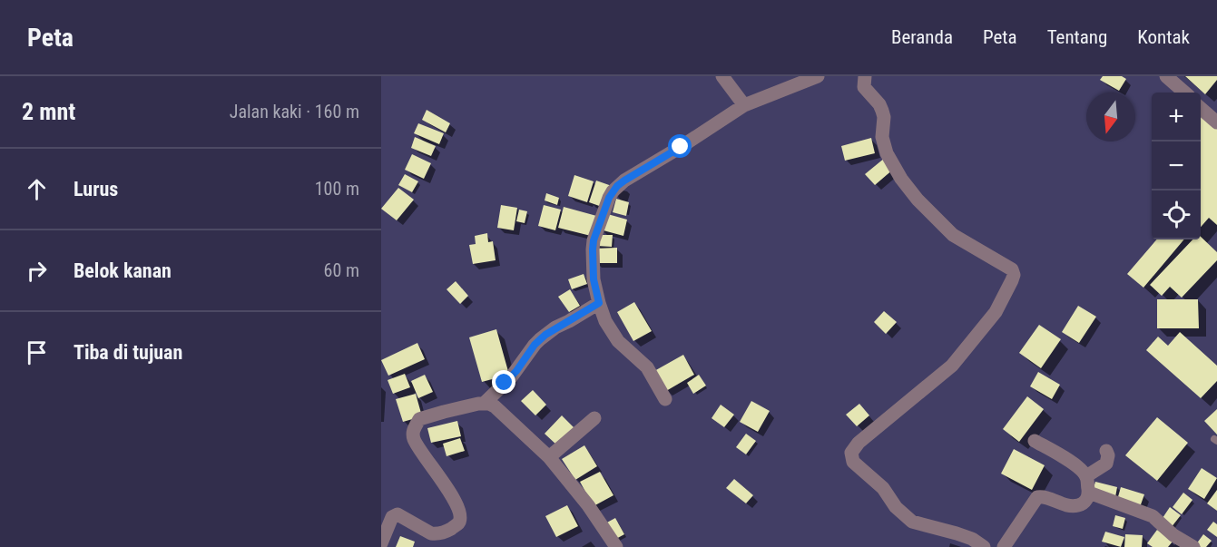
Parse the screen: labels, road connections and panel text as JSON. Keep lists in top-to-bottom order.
{
  "north": "bottom",
  "page": {
    "header": "Peta",
    "nav": [
      "Beranda",
      "Peta",
      "Tentang",
      "Kontak"
    ],
    "heading": ["2 mnt", "Jalan kaki · 160 m"],
    "map_buttons": ["+", "−"],
    "list": [
      ["Lurus", "100 m"],
      ["Belok kanan", "60 m"],
      "Tiba di tujuan"
    ]
  }
}
